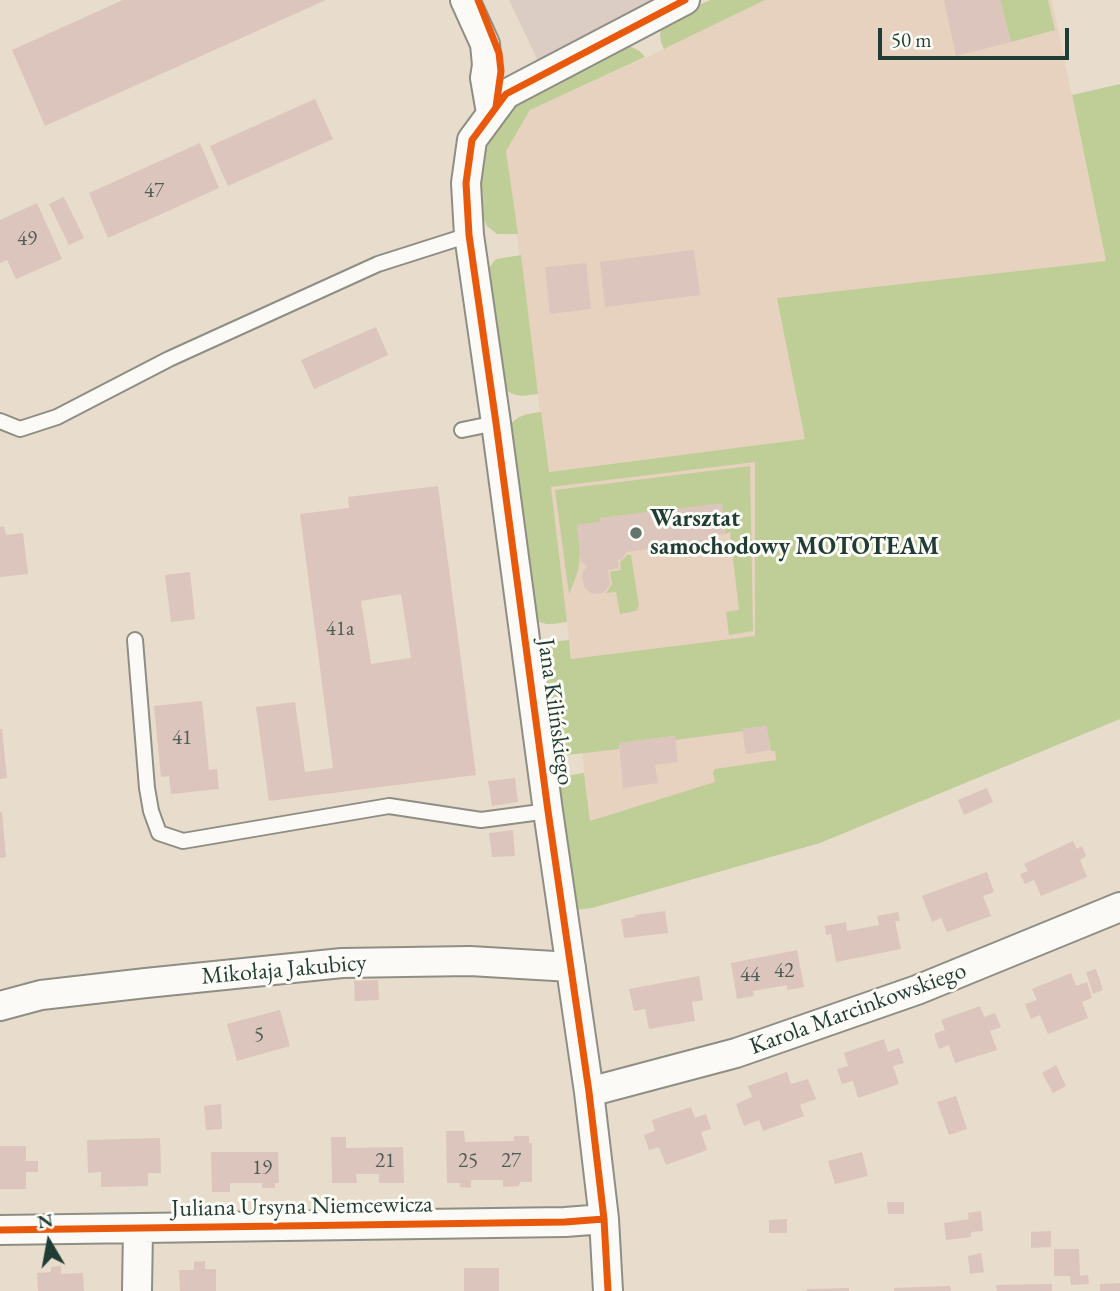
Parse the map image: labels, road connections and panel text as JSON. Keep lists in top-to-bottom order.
{
  "streets": {
    "street": [
      "Jana Kilińskiego",
      "Mikołaja Jakubicy",
      "Karola Marcinkowskiego",
      "Juliana Ursyna Niemcewicza"
    ]
  },
  "crossings": [
    ["Jana Kilińskiego", "Mikołaja Jakubicy"],
    ["Jana Kilińskiego", "Karola Marcinkowskiego"],
    ["Jana Kilińskiego", "Juliana Ursyna Niemcewicza"]
  ],
  "places": ["Warsztat samochodowy MOTOTEAM"],
  "house_numbers": [
    "47",
    "49",
    "41a",
    "41",
    "42",
    "44",
    "5",
    "21",
    "25",
    "27",
    "19"
  ],
  "scale_bar": "50 m",
  "north": "top"
}
